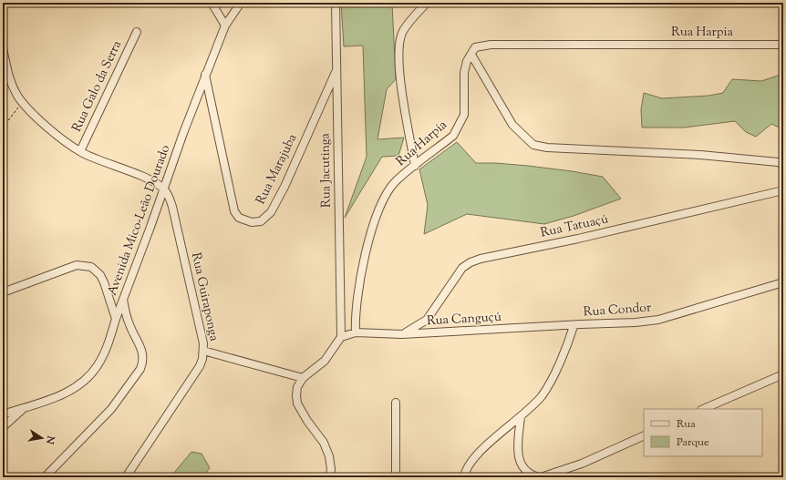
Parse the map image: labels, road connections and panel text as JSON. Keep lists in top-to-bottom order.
{
  "streets": {
    "street": [
      "Rua Harpia",
      "Rua Galo da Serra",
      "Rua Marajuba",
      "Rua Jacutinga",
      "Avenida Mico-Leão Dourado",
      "Rua Tatuaçú",
      "Rua Guiraponga",
      "Rua Condor",
      "Rua Canguçú"
    ]
  },
  "crossings": [
    ["Rua Harpia", "Rua Canguçú"],
    ["Rua Marajuba", "Rua Jacutinga"],
    ["Rua Marajuba", "Avenida Mico-Leão Dourado"],
    ["Avenida Mico-Leão Dourado", "Rua Guiraponga"],
    ["Rua Tatuaçú", "Rua Canguçú"],
    ["Rua Condor", "Rua Canguçú"]
  ],
  "legend": ["Rua", "Parque"],
  "north": "right"
}
